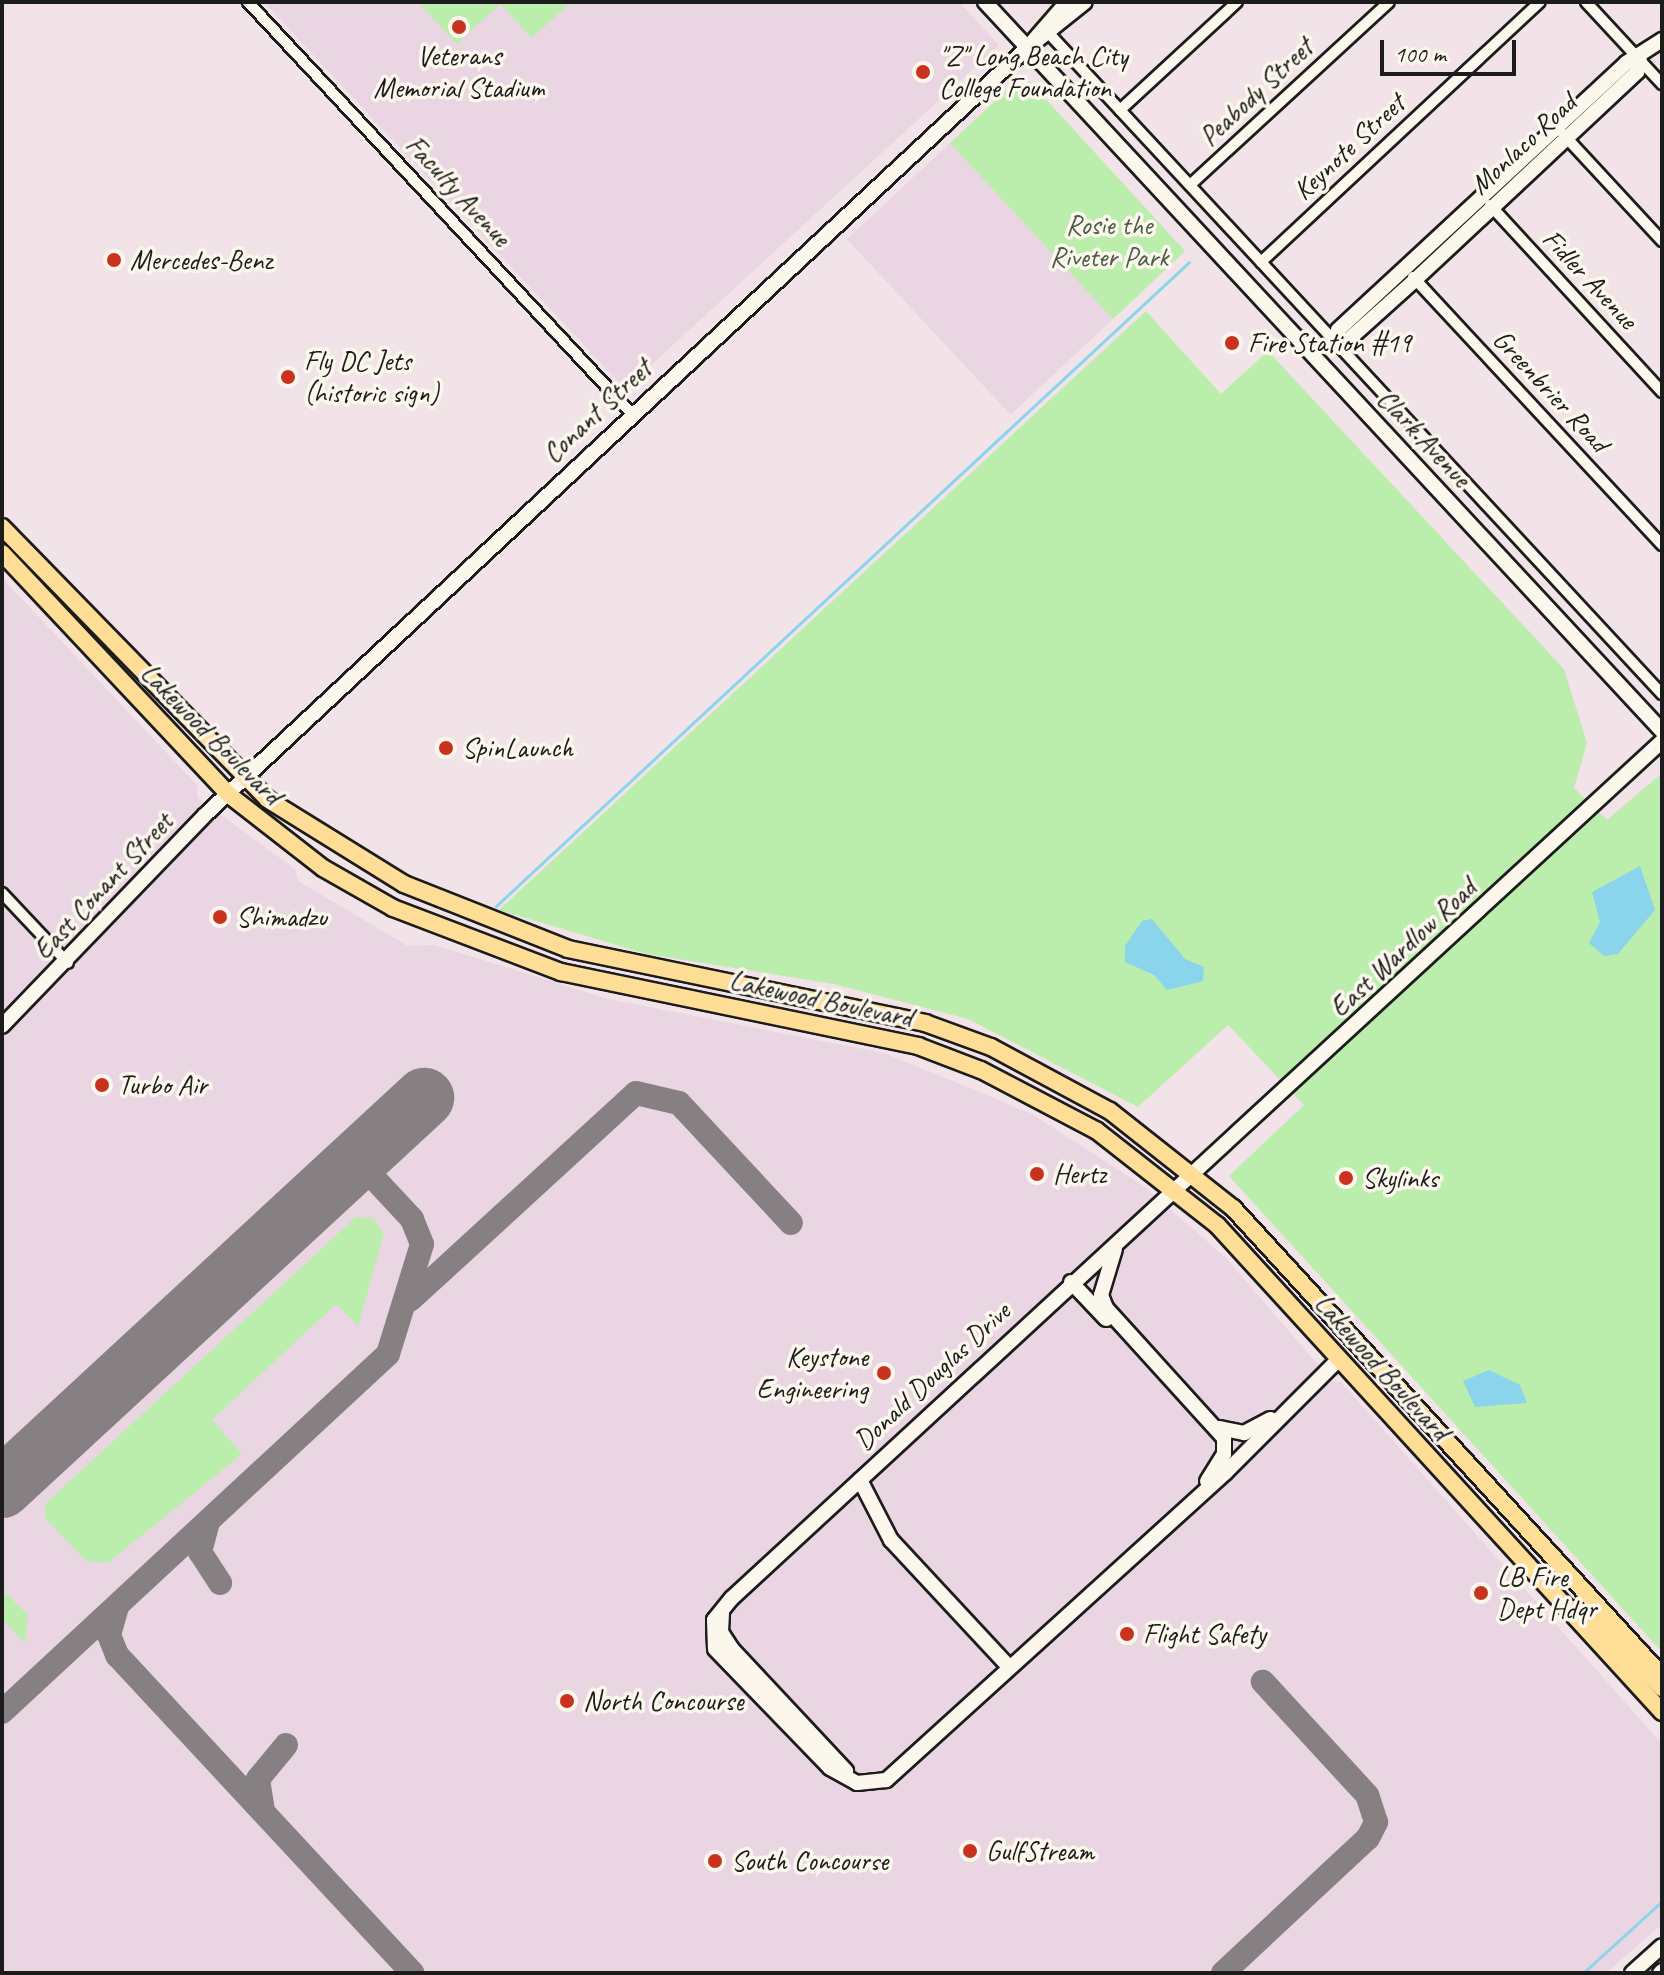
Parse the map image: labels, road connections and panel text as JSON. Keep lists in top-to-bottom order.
{
  "streets": {
    "main road": ["Lakewood Boulevard"],
    "street": [
      "Peabody Street",
      "Monlaco Road",
      "Keynote Street",
      "Faculty Avenue",
      "Fidler Avenue",
      "Greenbrier Road",
      "Conant Street",
      "Clark Avenue",
      "East Conant Street",
      "East Wardlow Road",
      "Donald Douglas Drive"
    ]
  },
  "crossings": [
    ["Peabody Street", "Clark Avenue"],
    ["Monlaco Road", "Fidler Avenue"],
    ["Monlaco Road", "Greenbrier Road"],
    ["Monlaco Road", "Clark Avenue"],
    ["Keynote Street", "Clark Avenue"],
    ["Faculty Avenue", "Conant Street"],
    ["Conant Street", "Clark Avenue"],
    ["Conant Street", "Lakewood Boulevard"],
    ["Conant Street", "East Conant Street"],
    ["Lakewood Boulevard", "East Wardlow Road"],
    ["Lakewood Boulevard", "Donald Douglas Drive"],
    ["East Wardlow Road", "Donald Douglas Drive"]
  ],
  "parks": ["Rosie the Riveter Park"],
  "places": [
    "Veterans Memorial Stadium",
    "\"Z\" Long Beach City College Foundation",
    "Mercedes-Benz",
    "Fire Station #19",
    "Fly DC Jets (historic sign)",
    "SpinLaunch",
    "Shimadzu",
    "Turbo Air",
    "Hertz",
    "Skylinks",
    "Keystone Engineering",
    "LB Fire Dept Hdqr",
    "Flight Safety",
    "North Concourse",
    "GulfStream",
    "South Concourse"
  ],
  "scale_bar": "100 m"
}
